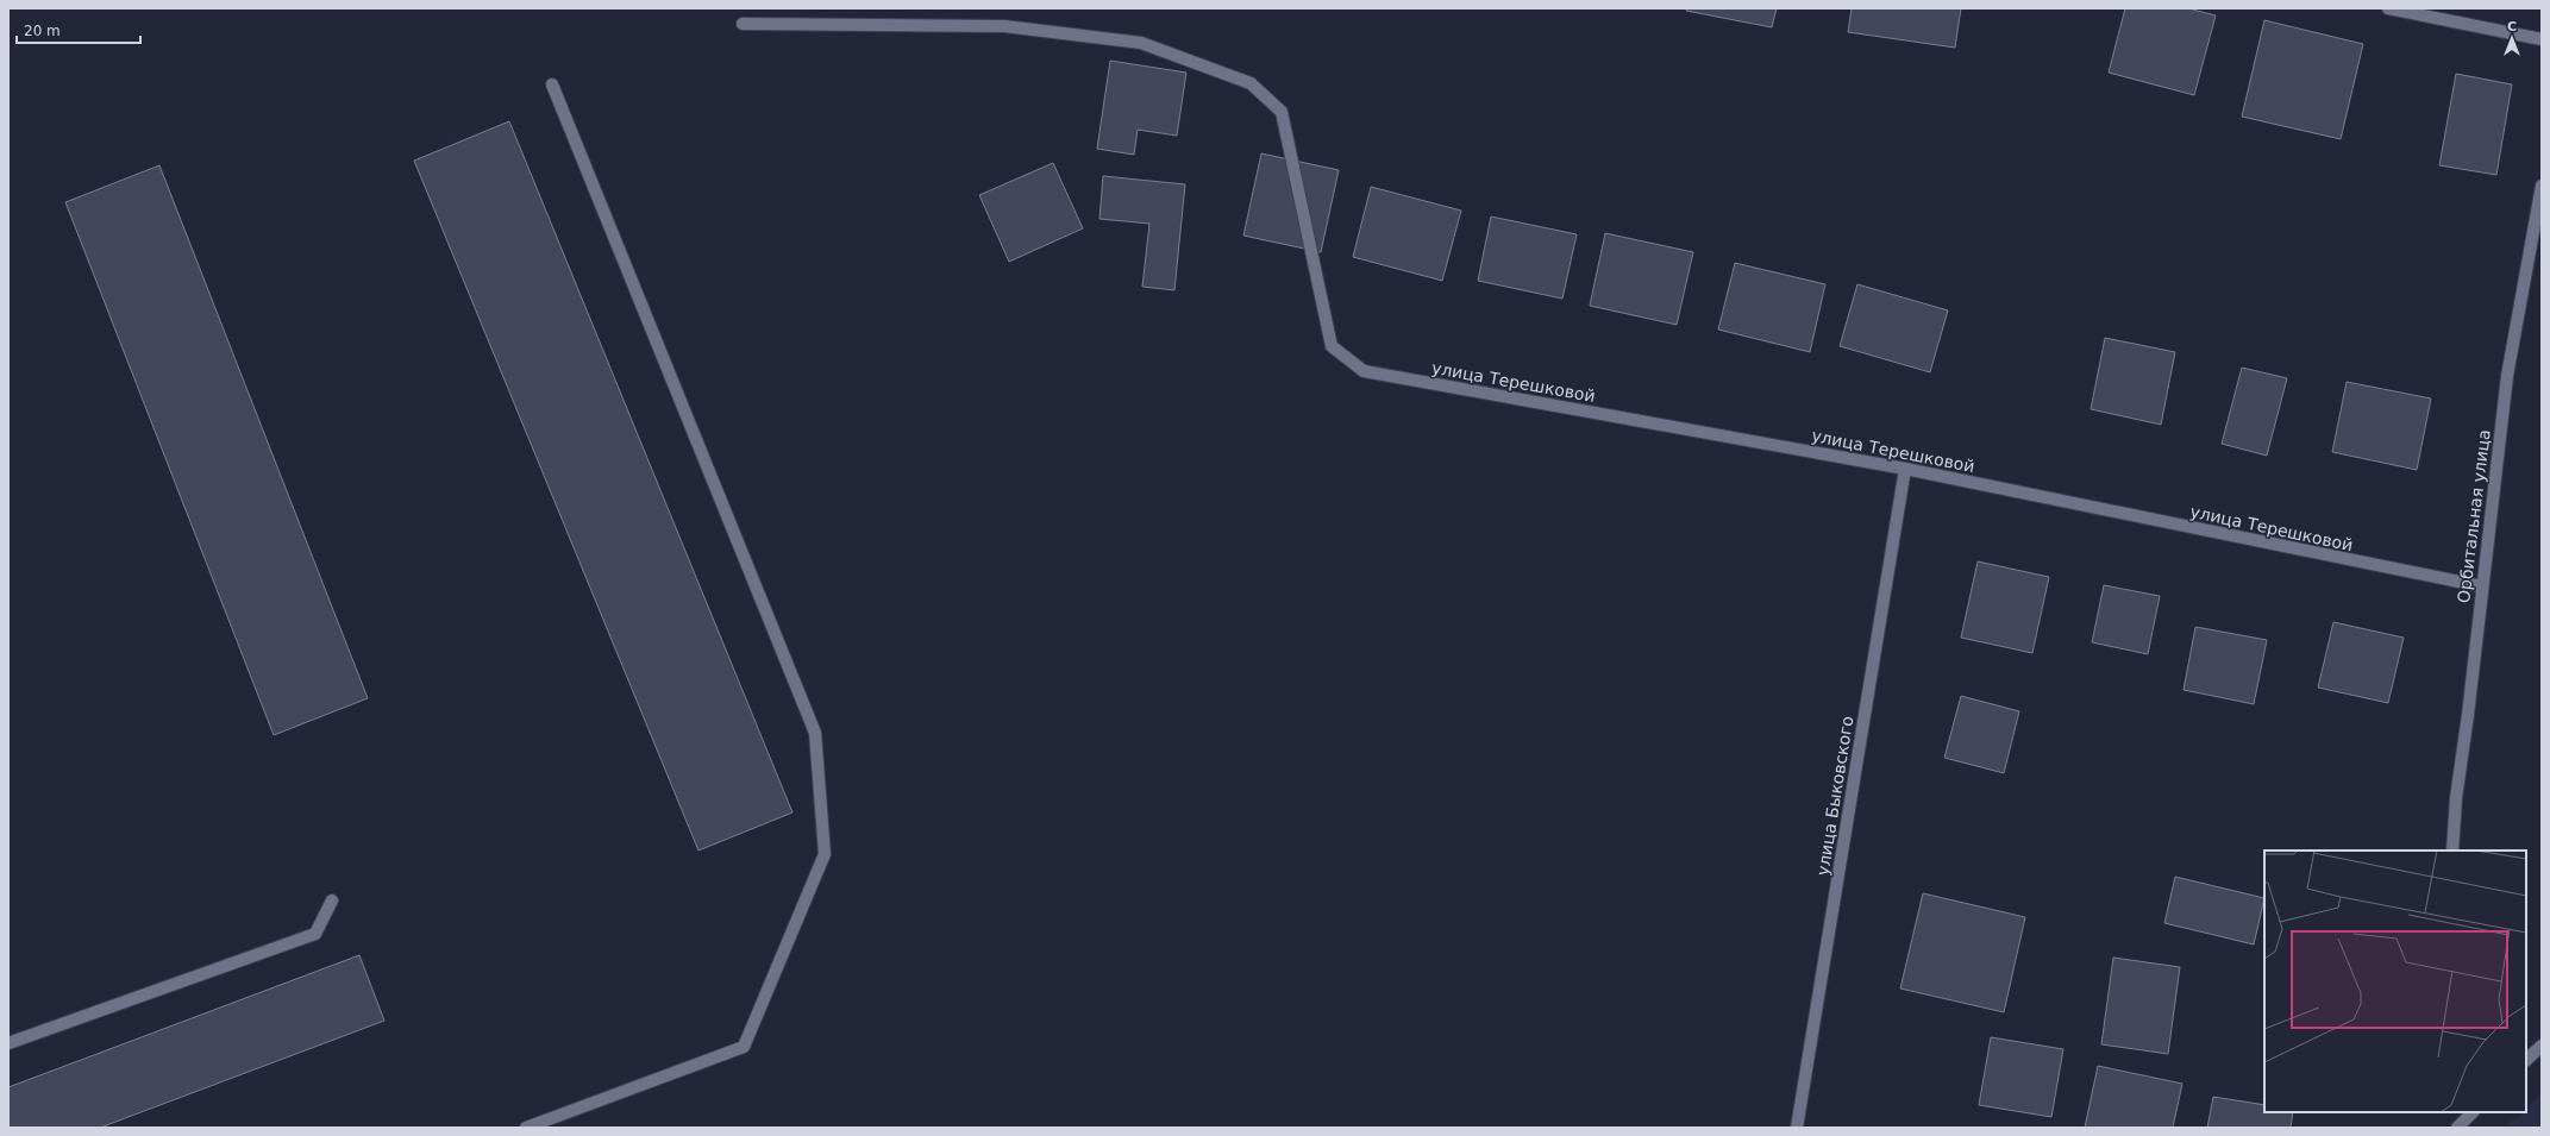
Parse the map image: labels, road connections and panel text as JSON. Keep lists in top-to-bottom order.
{
  "streets": {
    "street": ["улица Терешковой", "Орбитальная улица", "улица Быковского"]
  },
  "crossings": [
    ["улица Терешковой", "Орбитальная улица"],
    ["улица Терешковой", "улица Быковского"]
  ],
  "scale_bar": "20 m",
  "north": "top"
}
